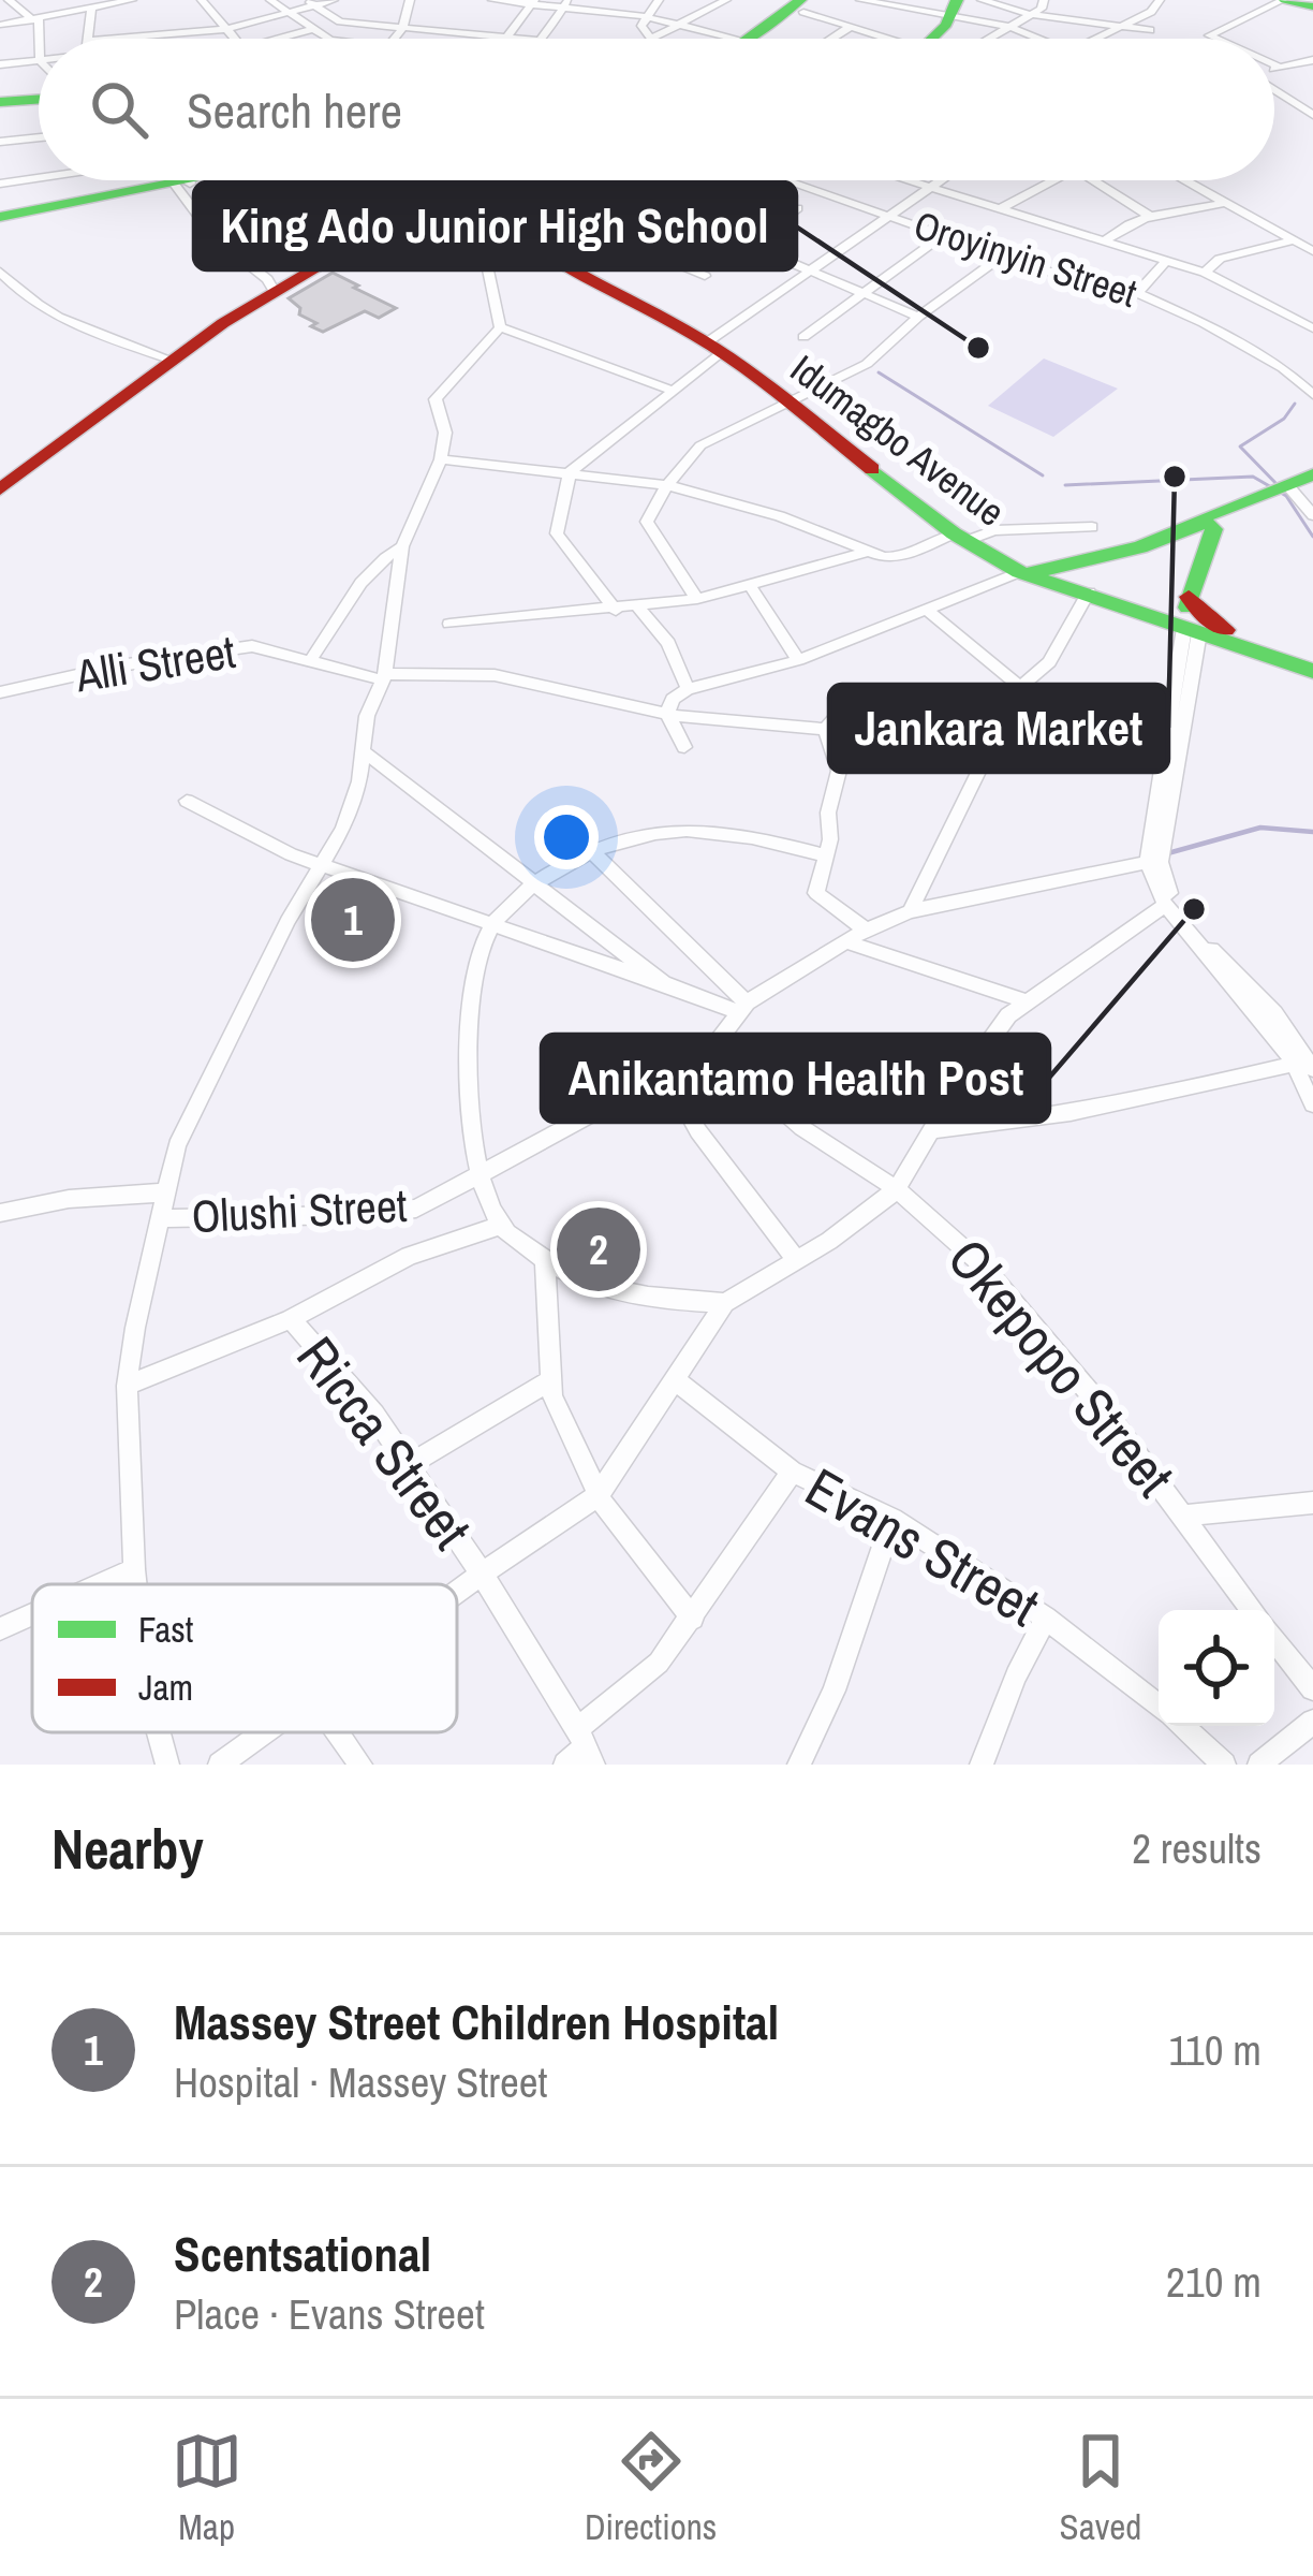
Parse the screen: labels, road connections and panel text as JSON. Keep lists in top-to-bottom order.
{
  "streets": {
    "main road": ["Idumagbo Avenue"],
    "street": [
      "Oroyinyin Street",
      "Alli Street",
      "Olushi Street",
      "Okepopo Street",
      "Ricca Street",
      "Evans Street"
    ]
  },
  "crossings": [
    ["Olushi Street", "Okepopo Street"]
  ],
  "places": ["King Ado Junior High School", "Jankara Market", "Anikantamo Health Post"],
  "legend": ["Fast", "Jam"],
  "page": {
    "search": "Search here",
    "pins": ["1", "2"],
    "heading": ["Nearby", "2 results"],
    "list": [
      {
        "mark": "1",
        "name": "Massey Street Children Hospital",
        "note": "Hospital · Massey Street",
        "value": "110 m"
      },
      {
        "mark": "2",
        "name": "Scentsational",
        "note": "Place · Evans Street",
        "value": "210 m"
      }
    ],
    "nav": ["Map", "Directions", "Saved"]
  }
}
